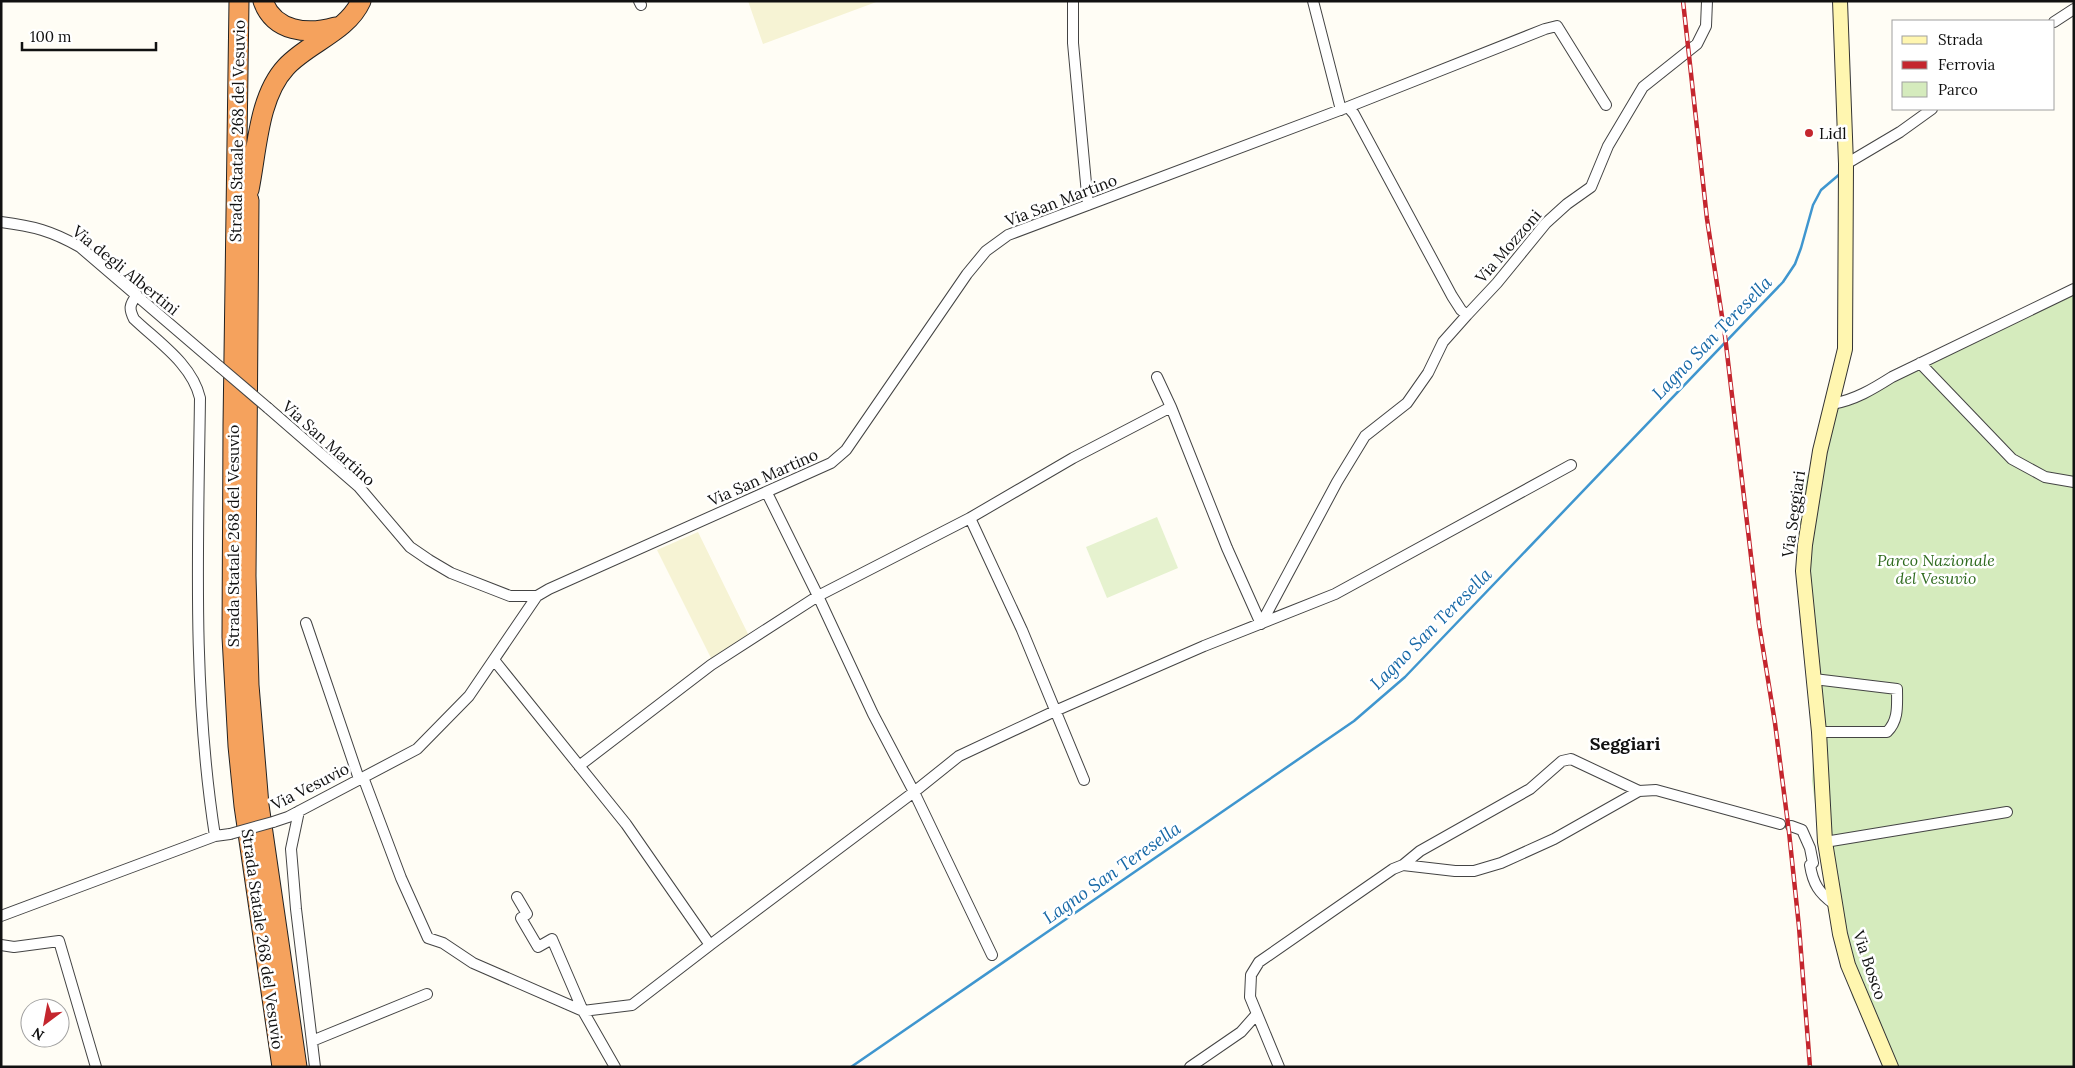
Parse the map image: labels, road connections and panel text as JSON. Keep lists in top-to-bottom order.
{
  "streets": {
    "highway": ["Strada Statale 268 del Vesuvio"],
    "main road": ["Via Seggiari", "Via Bosco"],
    "street": [
      "Via San Martino",
      "Via Mozzoni",
      "Via degli Albertini",
      "Via Vesuvio"
    ]
  },
  "crossings": [
    ["Via San Martino", "Via degli Albertini"],
    ["Via San Martino", "Via Vesuvio"],
    ["Via Seggiari", "Via Bosco"]
  ],
  "districts": ["Seggiari"],
  "water": ["Lagno San Teresella"],
  "parks": ["Parco Nazionale del Vesuvio"],
  "places": ["Lidl"],
  "legend": ["Strada", "Ferrovia", "Parco"],
  "scale_bar": "100 m",
  "north": "bottom left"
}
